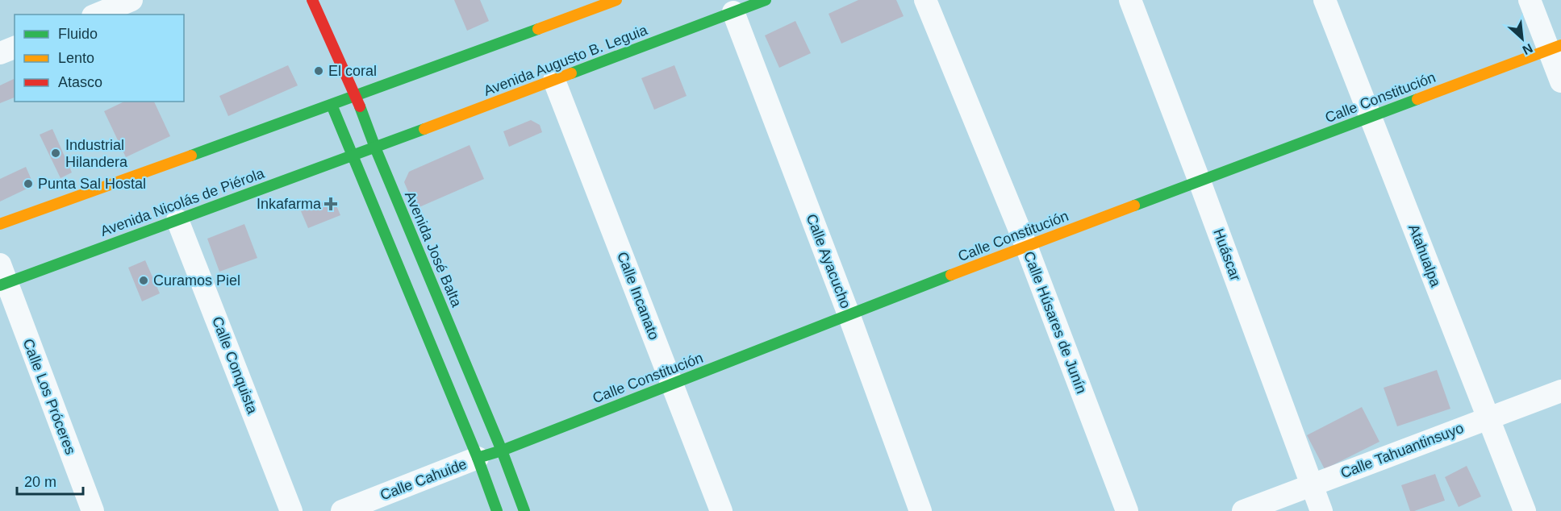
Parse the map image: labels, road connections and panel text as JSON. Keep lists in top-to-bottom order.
{
  "streets": {
    "street": [
      "Avenida Augusto B. Leguia",
      "Calle Constitución",
      "Avenida Nicolás de Piérola",
      "Avenida José Balta",
      "Huáscar",
      "Atahualpa",
      "Calle Ayacucho",
      "Calle Incanato",
      "Calle Húsares de Junín",
      "Calle Conquista",
      "Calle Los Próceres",
      "Calle Tahuantinsuyo",
      "Calle Cahuide"
    ]
  },
  "crossings": [
    ["Avenida Augusto B. Leguia", "Avenida Nicolás de Piérola"],
    ["Avenida Augusto B. Leguia", "Avenida José Balta"],
    ["Avenida Augusto B. Leguia", "Calle Ayacucho"],
    ["Avenida Augusto B. Leguia", "Calle Incanato"],
    ["Calle Constitución", "Avenida José Balta"],
    ["Calle Constitución", "Huáscar"],
    ["Calle Constitución", "Atahualpa"],
    ["Calle Constitución", "Calle Ayacucho"],
    ["Calle Constitución", "Calle Incanato"],
    ["Calle Constitución", "Calle Húsares de Junín"],
    ["Calle Constitución", "Calle Cahuide"],
    ["Avenida Nicolás de Piérola", "Avenida José Balta"],
    ["Avenida Nicolás de Piérola", "Calle Conquista"],
    ["Avenida Nicolás de Piérola", "Calle Los Próceres"],
    ["Huáscar", "Calle Tahuantinsuyo"],
    ["Atahualpa", "Calle Tahuantinsuyo"]
  ],
  "places": {
    "other": [
      "El coral",
      "Industrial Hilandera",
      "Punta Sal Hostal",
      "Curamos Piel"
    ],
    "health": ["Inkafarma"]
  },
  "legend": ["Fluido", "Lento", "Atasco"],
  "scale_bar": "20 m",
  "north": "bottom right"
}
